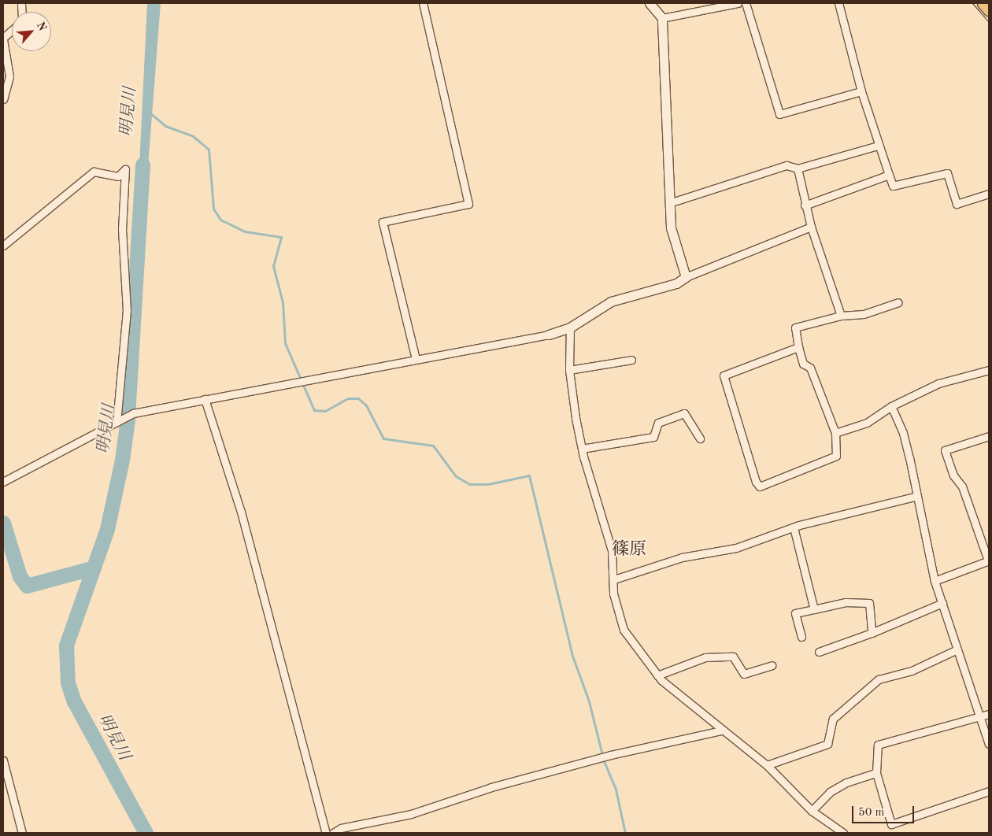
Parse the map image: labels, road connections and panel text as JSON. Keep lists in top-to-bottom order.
{
  "districts": ["篠原"],
  "water": ["明見川"],
  "scale_bar": "50 m",
  "north": "top right"
}
